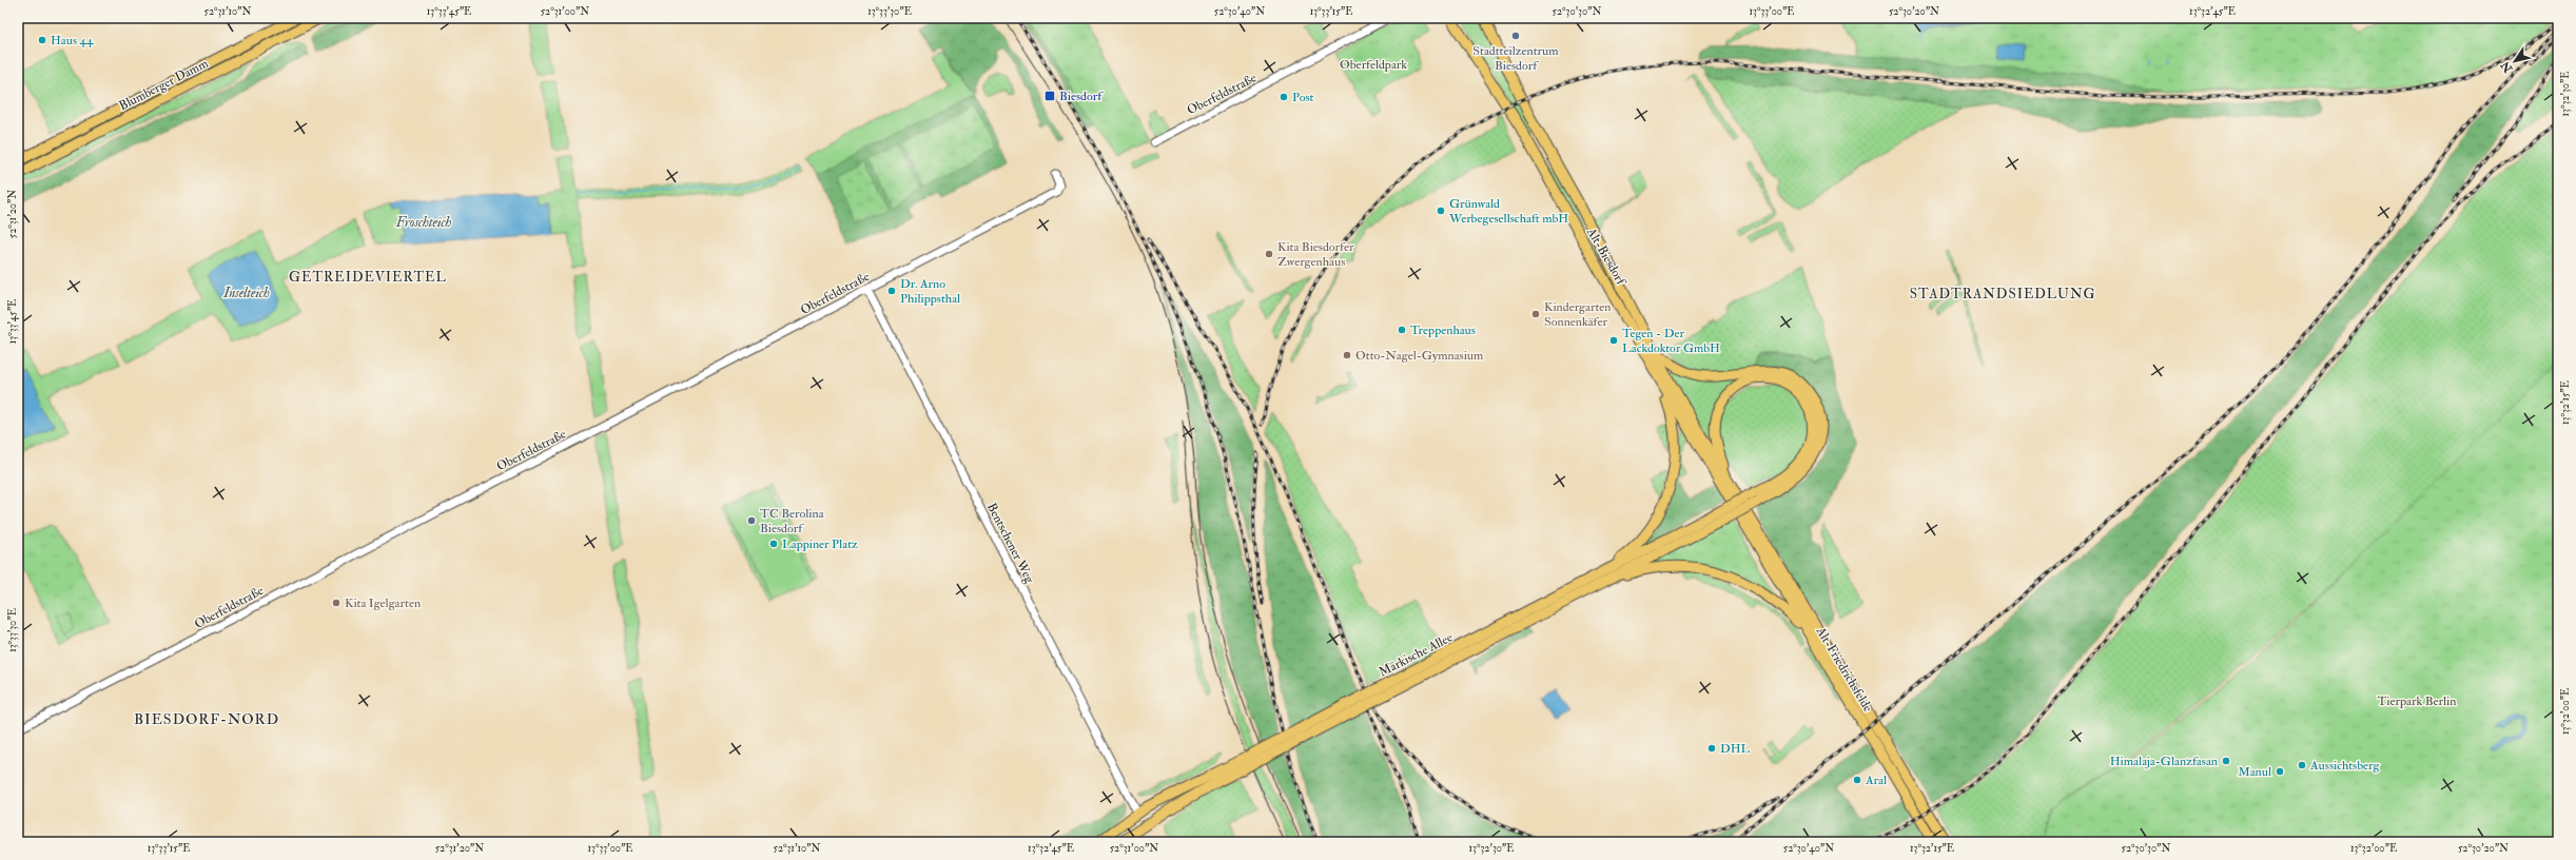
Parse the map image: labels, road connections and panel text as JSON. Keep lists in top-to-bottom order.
{
  "streets": {
    "main road": [
      "Blumberger Damm",
      "Alt-Biesdorf",
      "Märkische Allee",
      "Alt-Friedrichsfelde"
    ],
    "street": ["Oberfeldstraße", "Bentschener Weg"]
  },
  "crossings": [
    ["Oberfeldstraße", "Bentschener Weg"],
    ["Alt-Biesdorf", "Alt-Friedrichsfelde"],
    ["Bentschener Weg", "Märkische Allee"]
  ],
  "districts": ["GETREIDEVIERTEL", "STADTRANDSIEDLUNG", "BIESDORF-NORD"],
  "water": ["Froschteich", "Inselteich"],
  "parks": ["Oberfeldpark", "Tierpark Berlin"],
  "places": {
    "other": [
      "Stadtteilzentrum Biesdorf",
      "Haus 44",
      "Post",
      "Grünwald Werbegesellschaft mbH",
      "Kita Biesdorfer Zwergenhaus",
      "Dr. Arno Philippsthal",
      "Kindergarten Sonnenkäfer",
      "Treppenhaus",
      "Tegen - Der Lackdoktor GmbH",
      "Otto-Nagel-Gymnasium",
      "TC Berolina Biesdorf",
      "Lappiner Platz",
      "Kita Igelgarten",
      "DHL",
      "Himalaja-Glanzfasan",
      "Aussichtsberg",
      "Manul",
      "Aral"
    ],
    "transit": ["Biesdorf"]
  },
  "north": "bottom left",
  "coordinates": [
    "52°31'10\"N",
    "13°33'45\"E",
    "52°31'00\"N",
    "13°33'30\"E",
    "52°30'40\"N",
    "13°33'15\"E",
    "52°30'30\"N",
    "13°33'00\"E",
    "52°30'20\"N",
    "13°32'45\"E",
    "13°32'30\"E",
    "52°31'20\"N",
    "13°32'15\"E",
    "13°32'00\"E"
  ]
}
